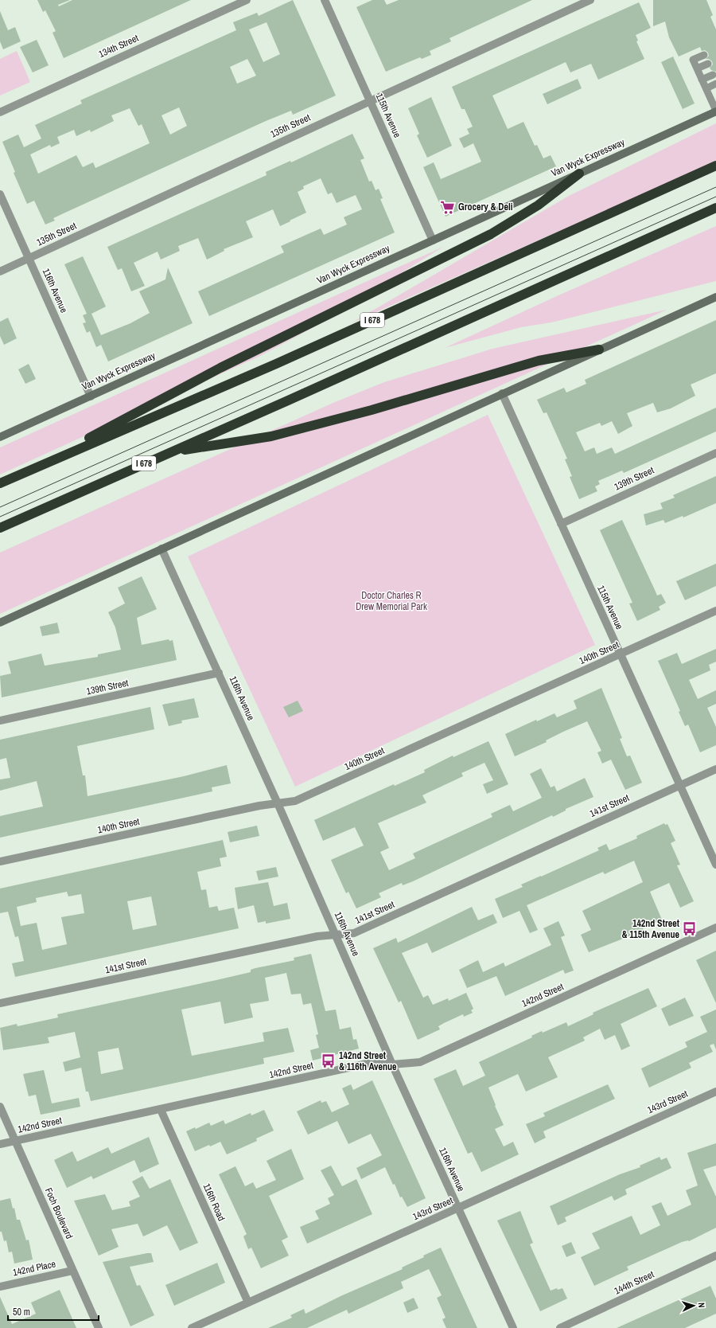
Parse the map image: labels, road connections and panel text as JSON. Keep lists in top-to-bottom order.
{
  "streets": {
    "highway": ["I 678"],
    "main road": ["Van Wyck Expressway"],
    "street": [
      "134th Street",
      "115th Avenue",
      "135th Street",
      "116th Avenue",
      "139th Street",
      "140th Street",
      "141st Street",
      "142nd Street",
      "143rd Street",
      "116th Road",
      "Foch Boulevard",
      "142nd Place",
      "144th Street"
    ]
  },
  "crossings": [
    ["115th Avenue", "135th Street"],
    ["115th Avenue", "Van Wyck Expressway"],
    ["115th Avenue", "139th Street"],
    ["115th Avenue", "140th Street"],
    ["115th Avenue", "141st Street"],
    ["135th Street", "116th Avenue"],
    ["Van Wyck Expressway", "116th Avenue"],
    ["116th Avenue", "139th Street"],
    ["116th Avenue", "140th Street"],
    ["116th Avenue", "141st Street"],
    ["116th Avenue", "142nd Street"],
    ["116th Avenue", "143rd Street"],
    ["142nd Street", "116th Road"],
    ["142nd Street", "Foch Boulevard"],
    ["143rd Street", "116th Road"],
    ["Foch Boulevard", "142nd Place"]
  ],
  "parks": ["Doctor Charles R Drew Memorial Park"],
  "places": {
    "supermarket": ["Grocery & Deli"],
    "bus stop": ["142nd Street & 115th Avenue", "142nd Street & 116th Avenue"]
  },
  "scale_bar": "50 m",
  "north": "right"
}
